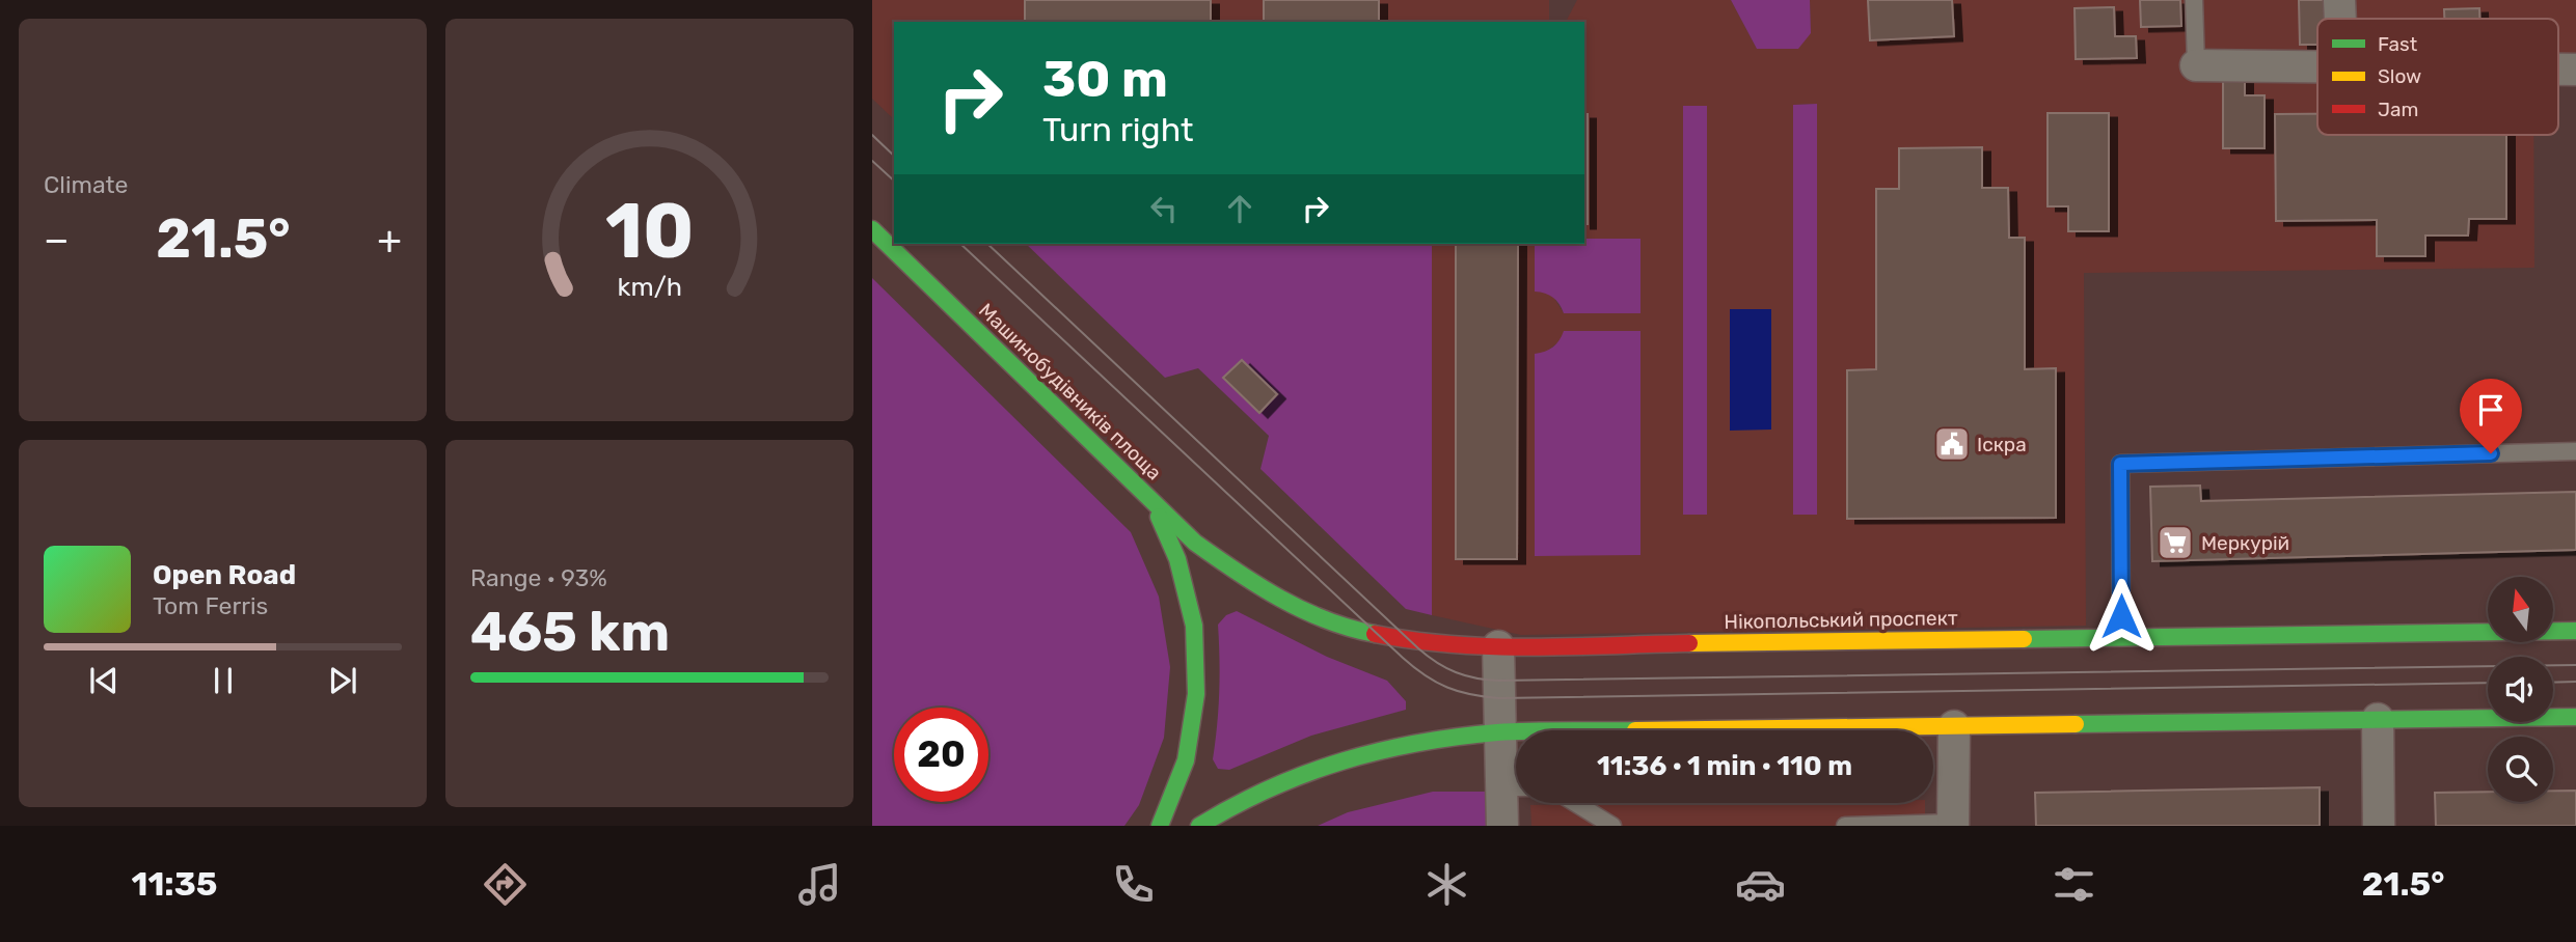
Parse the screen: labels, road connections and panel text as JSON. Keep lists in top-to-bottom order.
{
  "streets": {
    "main road": ["Машинобудівників площа", "Нікопольський проспект"]
  },
  "crossings": [
    ["Машинобудівників площа", "Нікопольський проспект"]
  ],
  "places": {
    "public building": ["Іскра"],
    "supermarket": ["Меркурій"]
  },
  "legend": ["Fast", "Slow", "Jam"],
  "north": "top",
  "page": {
    "tile": [
      "Climate",
      ["Range · 93%", "465 km"]
    ],
    "turn": ["30 m", "Turn right"],
    "heat": ["−", "21.5°", "+"],
    "song": ["Open Road", "Tom Ferris"],
    "limit": "20",
    "trip": "11:36 · 1 min · 110 m",
    "tabs": ["11:35", "21.5°"],
    "gauge": ["10", "km/h"]
  }
}
